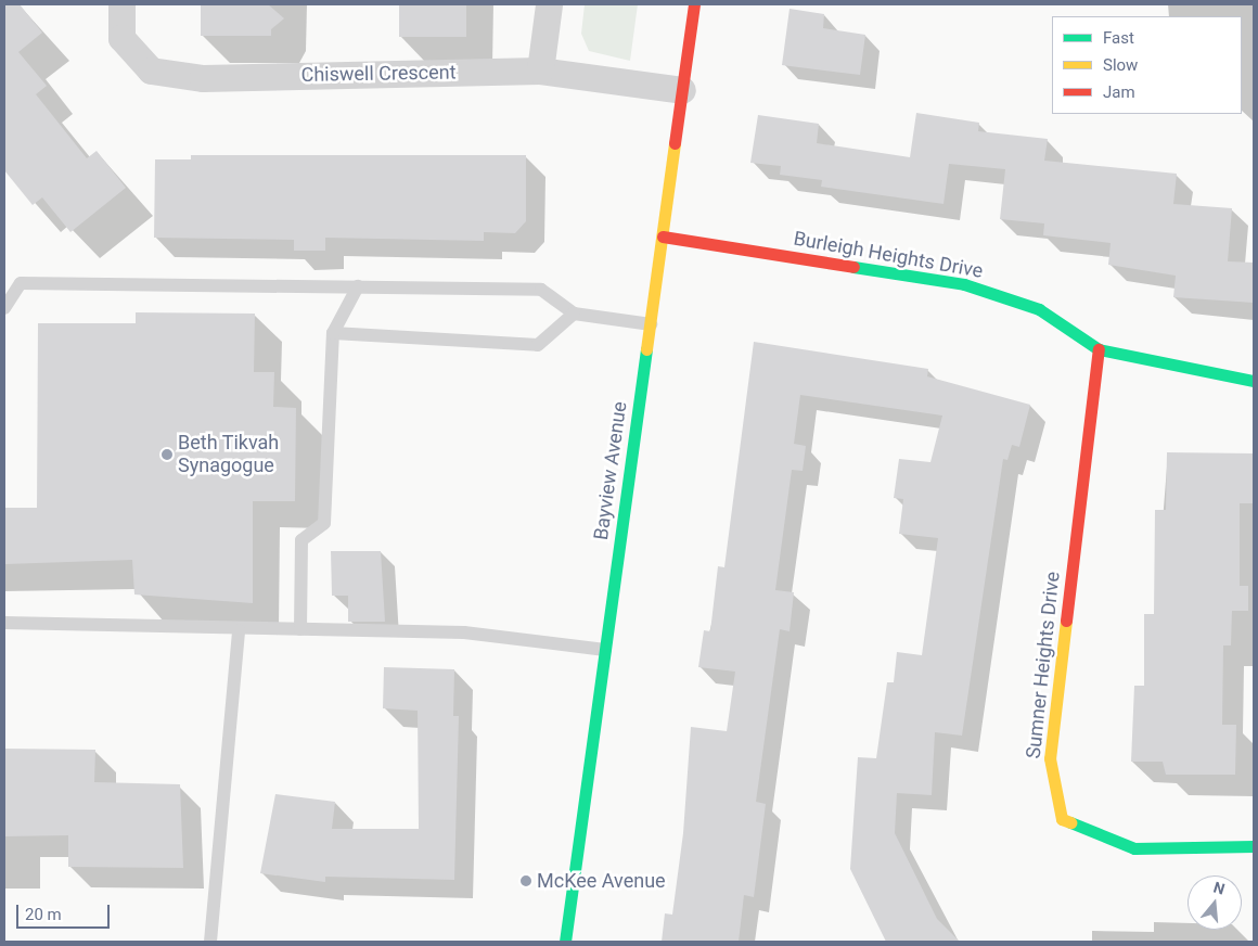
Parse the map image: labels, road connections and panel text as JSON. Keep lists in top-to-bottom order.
{
  "streets": {
    "street": [
      "Chiswell Crescent",
      "Burleigh Heights Drive",
      "Bayview Avenue",
      "Sumner Heights Drive"
    ]
  },
  "crossings": [
    ["Chiswell Crescent", "Bayview Avenue"],
    ["Burleigh Heights Drive", "Bayview Avenue"],
    ["Burleigh Heights Drive", "Sumner Heights Drive"]
  ],
  "places": ["Beth Tikvah Synagogue", "McKee Avenue"],
  "legend": ["Fast", "Slow", "Jam"],
  "scale_bar": "20 m",
  "north": "top"
}
